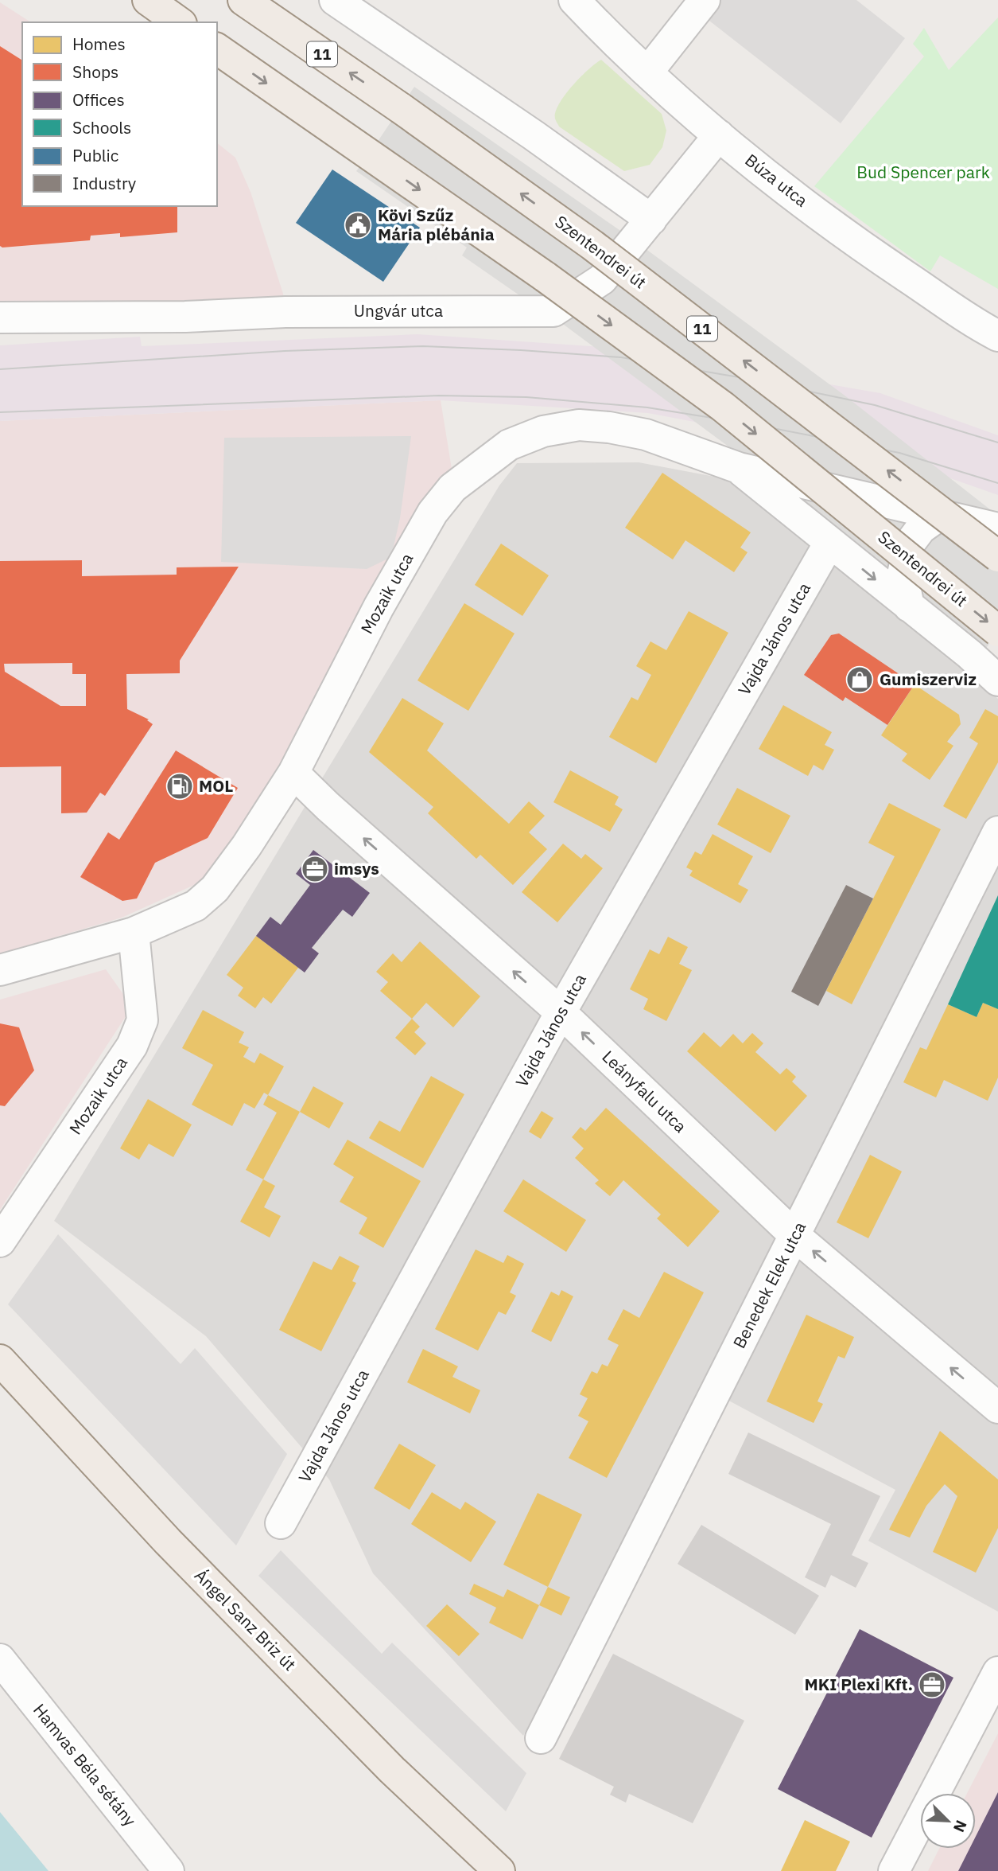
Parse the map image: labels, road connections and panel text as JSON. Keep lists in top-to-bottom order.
{
  "streets": {
    "main road": ["11", "Szentendrei út", "Ángel Sanz Briz út"],
    "street": [
      "Búza utca",
      "Ungvár utca",
      "Mozaik utca",
      "Vajda János utca",
      "Leányfalu utca",
      "Benedek Elek utca",
      "Hamvas Béla sétány"
    ]
  },
  "crossings": [
    ["Búza utca", "Ungvár utca"],
    ["Szentendrei út", "Mozaik utca"],
    ["Mozaik utca", "Leányfalu utca"],
    ["Vajda János utca", "Leányfalu utca"],
    ["Leányfalu utca", "Benedek Elek utca"]
  ],
  "one_way": ["Leányfalu utca"],
  "parks": ["Bud Spencer park"],
  "places": {
    "public building": ["Kövi Szűz Mária plébánia"],
    "shop": ["Gumiszerviz"],
    "fuel station": ["MOL"],
    "office": ["imsys", "MKI Plexi Kft."]
  },
  "legend": [
    "Homes",
    "Shops",
    "Offices",
    "Schools",
    "Public",
    "Industry"
  ],
  "north": "bottom right"
}
